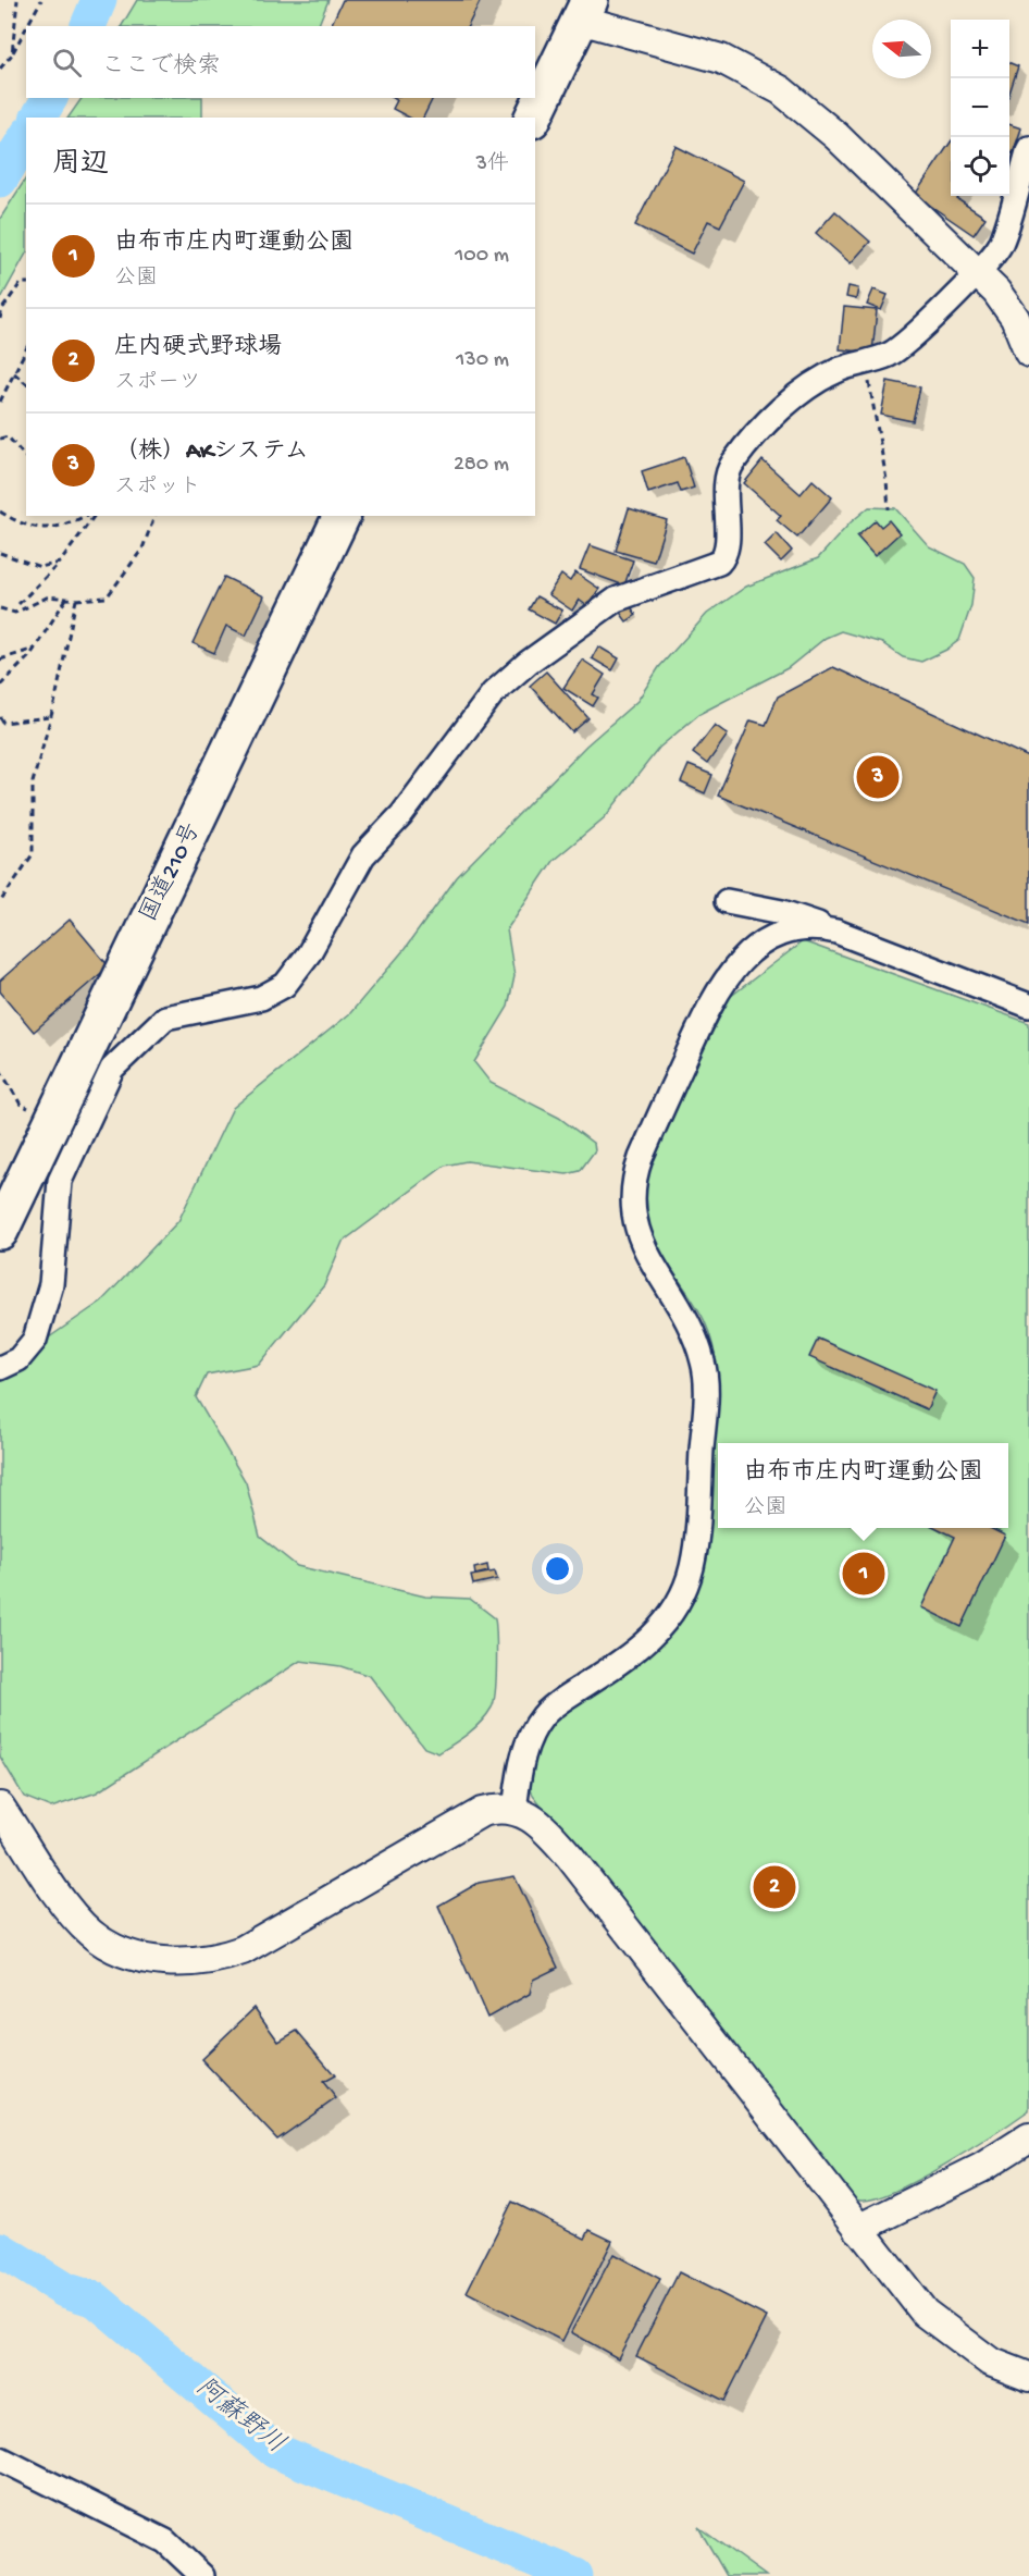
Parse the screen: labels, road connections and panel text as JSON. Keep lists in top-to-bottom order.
{
  "streets": {
    "highway": ["国道210号"]
  },
  "water": ["阿蘇野川"],
  "north": "left",
  "page": {
    "map_buttons": ["+", "−"],
    "search": "ここで検索",
    "heading": ["周辺", "3件"],
    "list": [
      {
        "mark": "1",
        "name": "由布市庄内町運動公園",
        "note": "公園",
        "value": "100 m"
      },
      {
        "mark": "2",
        "name": "庄内硬式野球場",
        "note": "スポーツ",
        "value": "130 m"
      },
      {
        "mark": "3",
        "name": "（株）AKシステム",
        "note": "スポット",
        "value": "280 m"
      }
    ],
    "pins": ["3", "1", "2"],
    "popup": ["由布市庄内町運動公園", "公園"]
  }
}
